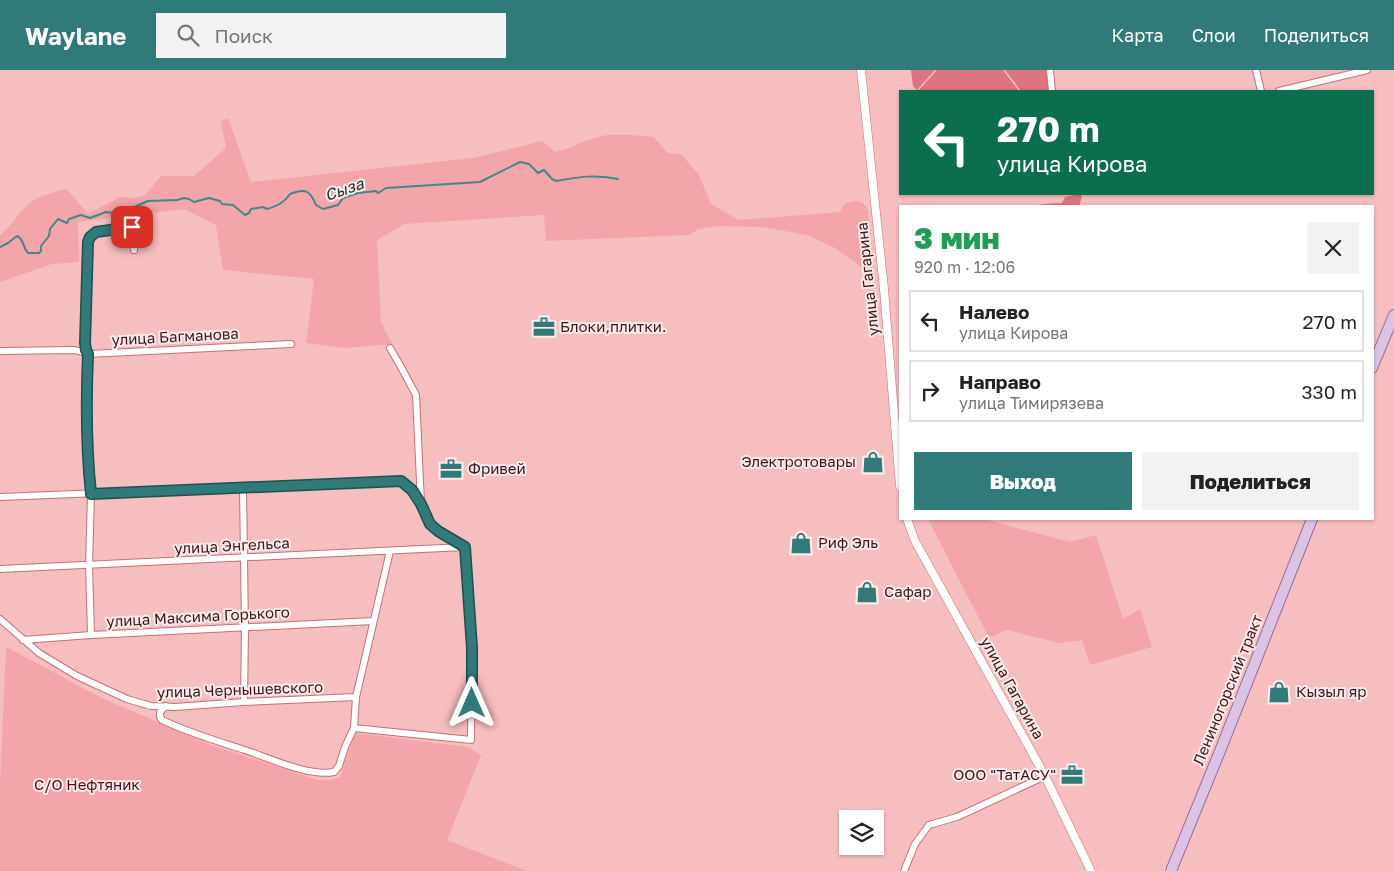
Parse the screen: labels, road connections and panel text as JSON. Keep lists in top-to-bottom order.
{
  "streets": {
    "main road": ["Лениногорский тракт"],
    "street": [
      "улица Гагарина",
      "улица Багманова",
      "улица Энгельса",
      "улица Максима Горького",
      "улица Чернышевского"
    ]
  },
  "crossings": [
    ["улица Максима Горького", "улица Чернышевского"]
  ],
  "water": ["Сыза"],
  "parks": ["С/О Нефтяник"],
  "places": {
    "office": ["Блоки,плитки.", "Фривей", "ООО \"ТатАСУ\""],
    "shop": [
      "Электротовары",
      "Риф Эль",
      "Сафар",
      "Кызыл яр"
    ]
  },
  "page": {
    "header": "Waylane",
    "search": "Поиск",
    "nav": ["Карта", "Слои", "Поделиться"],
    "turn": ["270 m", "улица Кирова"],
    "heading": ["3 мин", "920 m · 12:06"],
    "list": [
      {
        "name": "Налево",
        "note": "улица Кирова",
        "value": "270 m"
      },
      {
        "name": "Направо",
        "note": "улица Тимирязева",
        "value": "330 m"
      }
    ],
    "buttons": ["Выход", "Поделиться"]
  }
}
